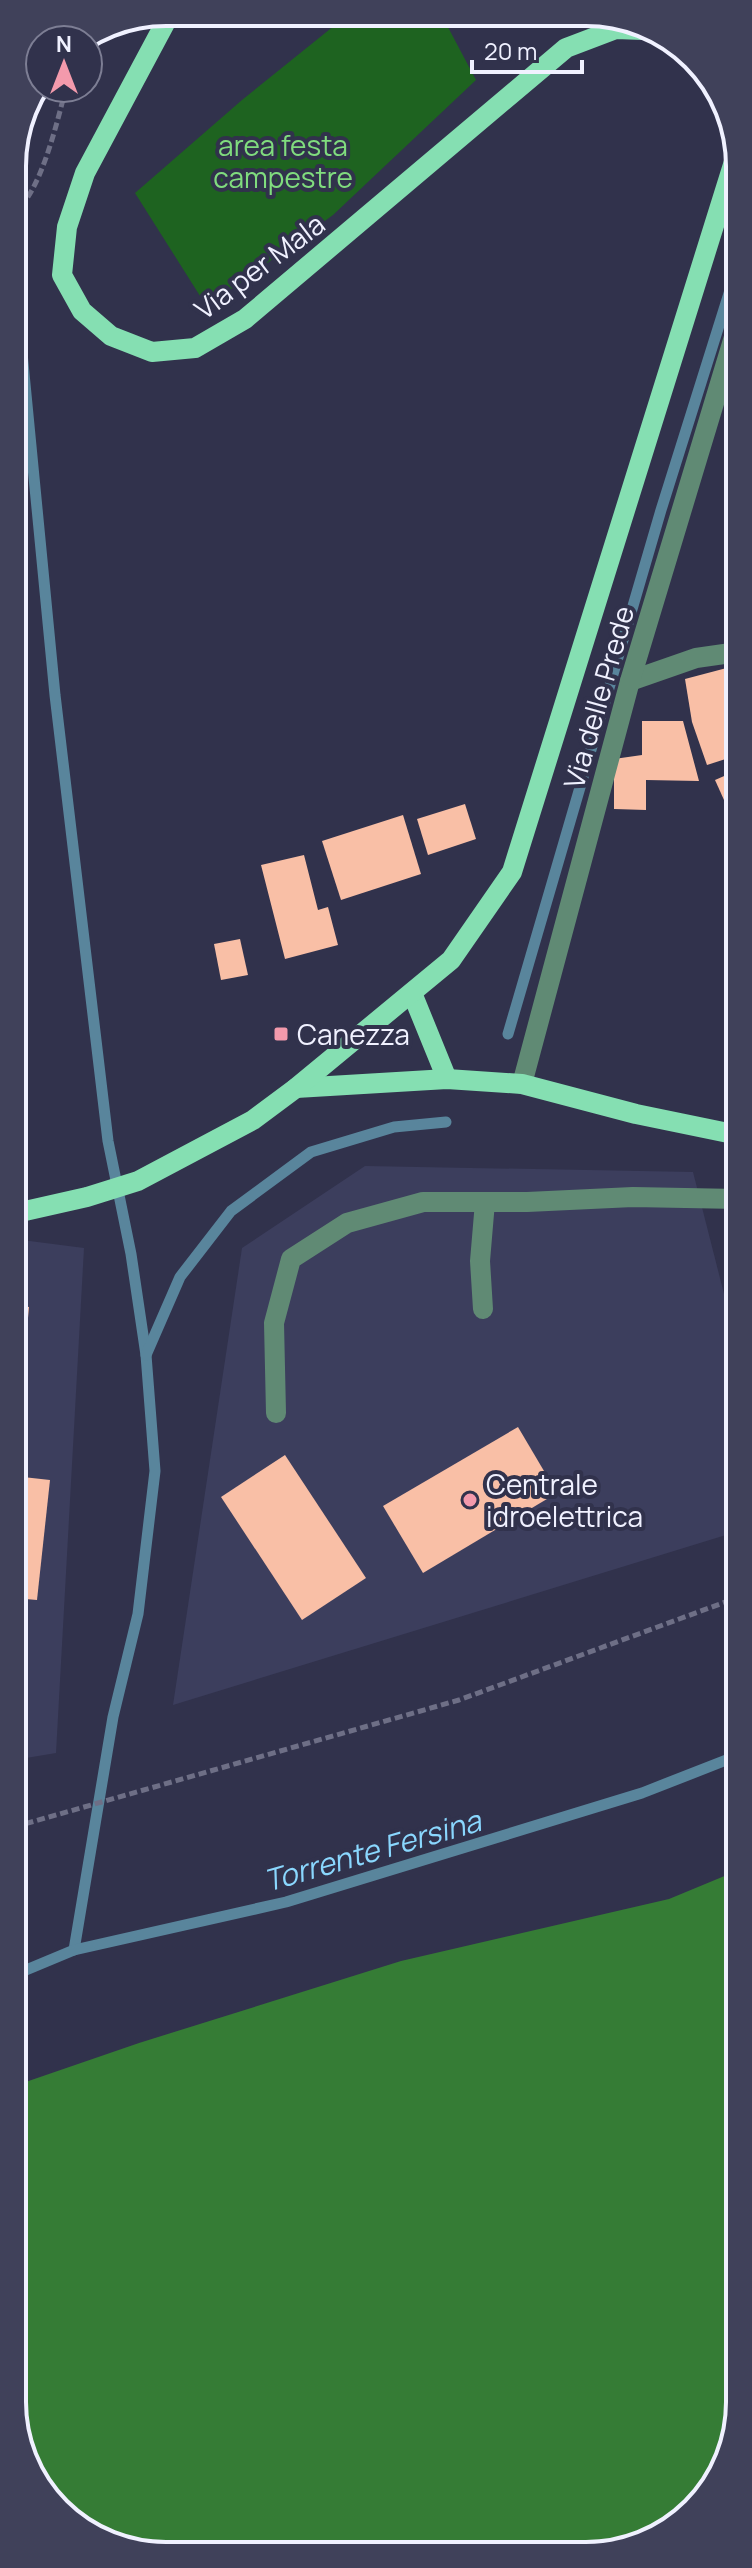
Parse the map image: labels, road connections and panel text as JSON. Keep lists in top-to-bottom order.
{
  "streets": {
    "main road": ["Via per Mala"],
    "street": ["Via delle Prede"]
  },
  "water": ["Torrente Fersina"],
  "parks": ["area festa campestre"],
  "places": {
    "transit": ["Canezza"],
    "other": ["Centrale idroelettrica"]
  },
  "scale_bar": "20 m",
  "north": "top"
}
